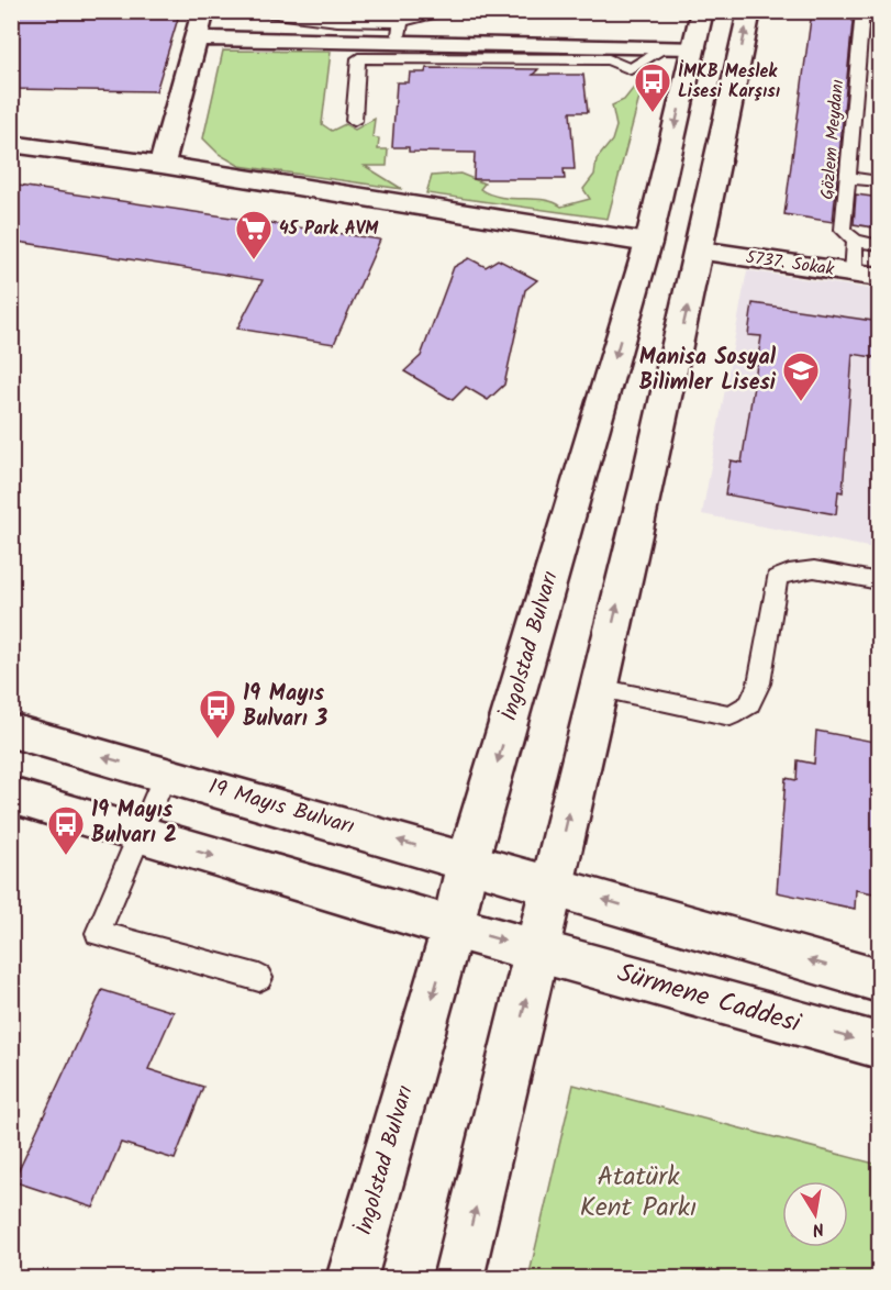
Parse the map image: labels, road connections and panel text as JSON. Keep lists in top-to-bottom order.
{
  "streets": {
    "main road": [
      "5737. Sokak",
      "İngolstad Bulvarı",
      "19 Mayıs Bulvarı",
      "Sürmene Caddesi"
    ],
    "lane": ["Gözlem Meydanı"]
  },
  "crossings": [
    ["İngolstad Bulvarı", "19 Mayıs Bulvarı"]
  ],
  "parks": ["Atatürk Kent Parkı"],
  "places": {
    "bus stop": ["İMKB Meslek Lisesi Karşısı", "19 Mayıs Bulvarı 3", "19 Mayıs Bulvarı 2"],
    "supermarket": ["45 Park AVM"],
    "school or university": ["Manisa Sosyal Bilimler Lisesi"]
  },
  "north": "bottom"
}
